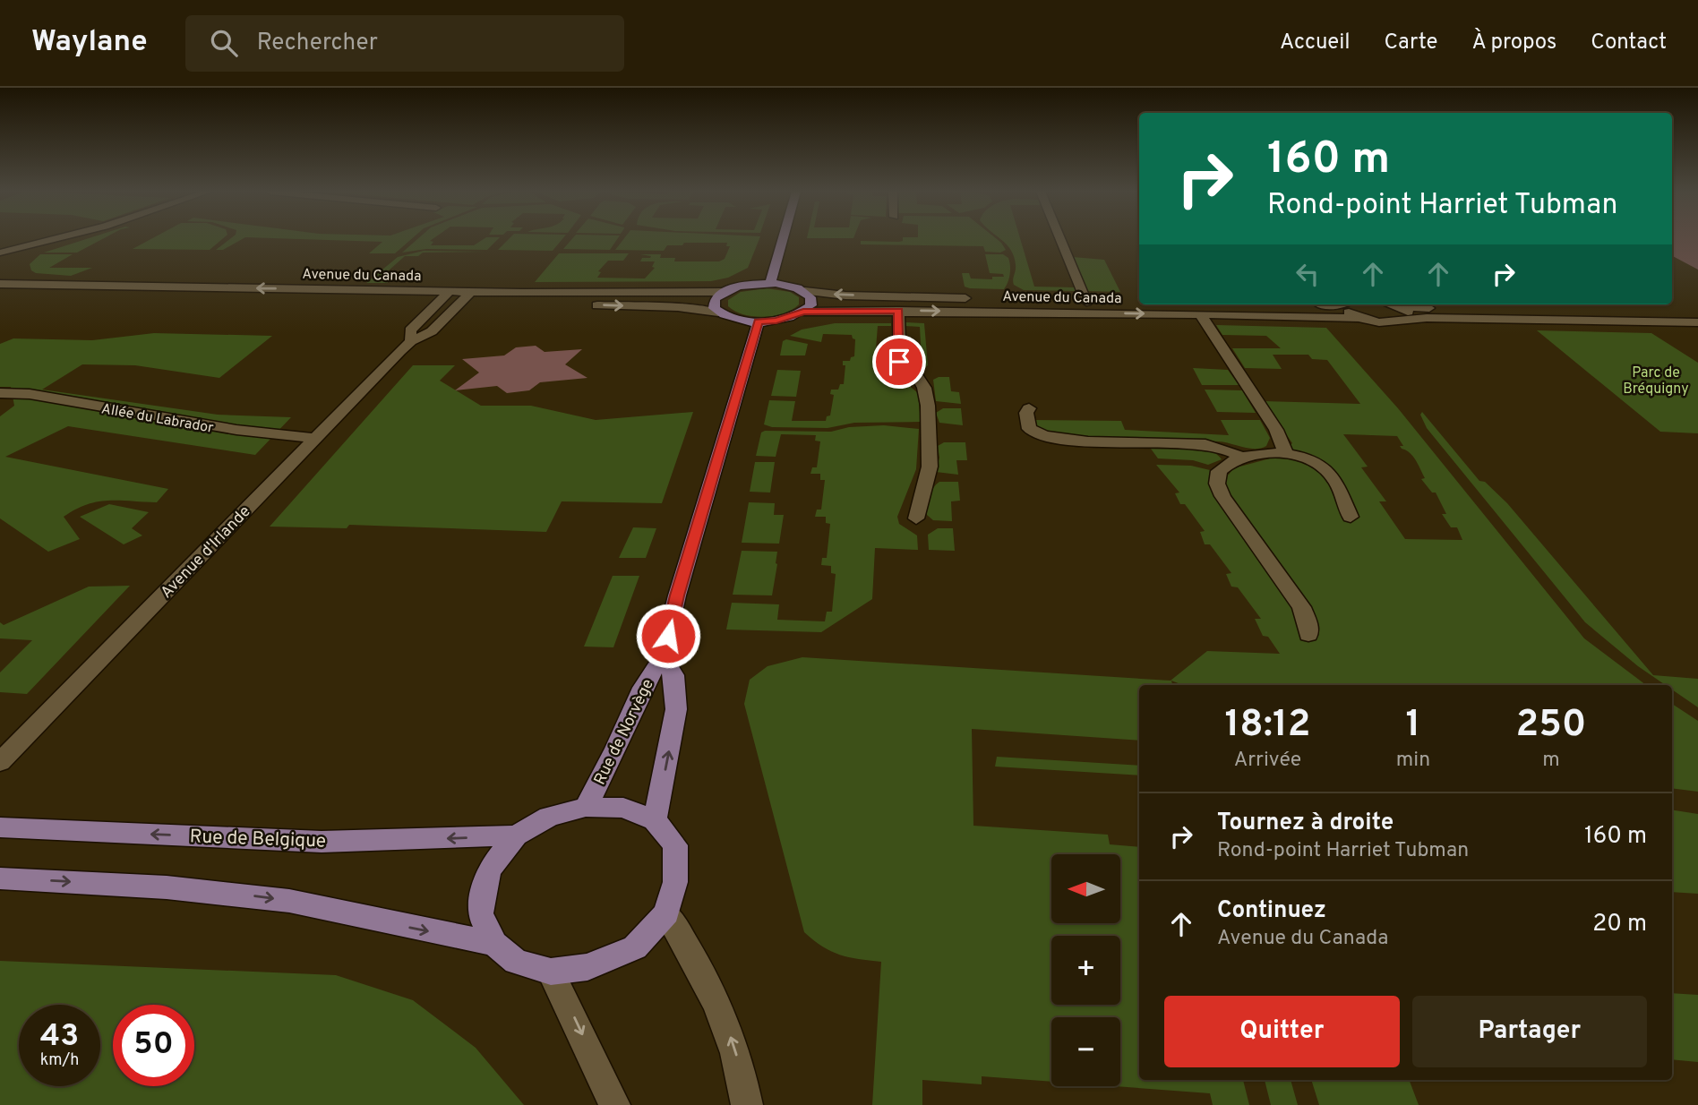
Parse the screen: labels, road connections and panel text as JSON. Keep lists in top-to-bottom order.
{
  "streets": {
    "main road": ["Rue de Norvège", "Rue de Belgique"],
    "street": ["Avenue du Canada", "Allée du Labrador", "Avenue d'Irlande"]
  },
  "crossings": [
    ["Avenue du Canada", "Avenue d'Irlande"],
    ["Allée du Labrador", "Avenue d'Irlande"],
    ["Rue de Norvège", "Rue de Belgique"]
  ],
  "parks": ["Parc de Bréquigny"],
  "north": "left",
  "page": {
    "header": "Waylane",
    "search": "Rechercher",
    "nav": [
      "Accueil",
      "Carte",
      "À propos",
      "Contact"
    ],
    "turn": ["160 m", "Rond-point Harriet Tubman"],
    "eta": [
      "18:12",
      "Arrivée",
      "1",
      "min",
      "250",
      "m"
    ],
    "list": [
      {
        "name": "Tournez à droite",
        "note": "Rond-point Harriet Tubman",
        "value": "160 m"
      },
      {
        "name": "Continuez",
        "note": "Avenue du Canada",
        "value": "20 m"
      }
    ],
    "map_buttons": ["+", "−"],
    "buttons": ["Quitter", "Partager"],
    "speed": "43 km/h",
    "limit": "50"
  }
}
